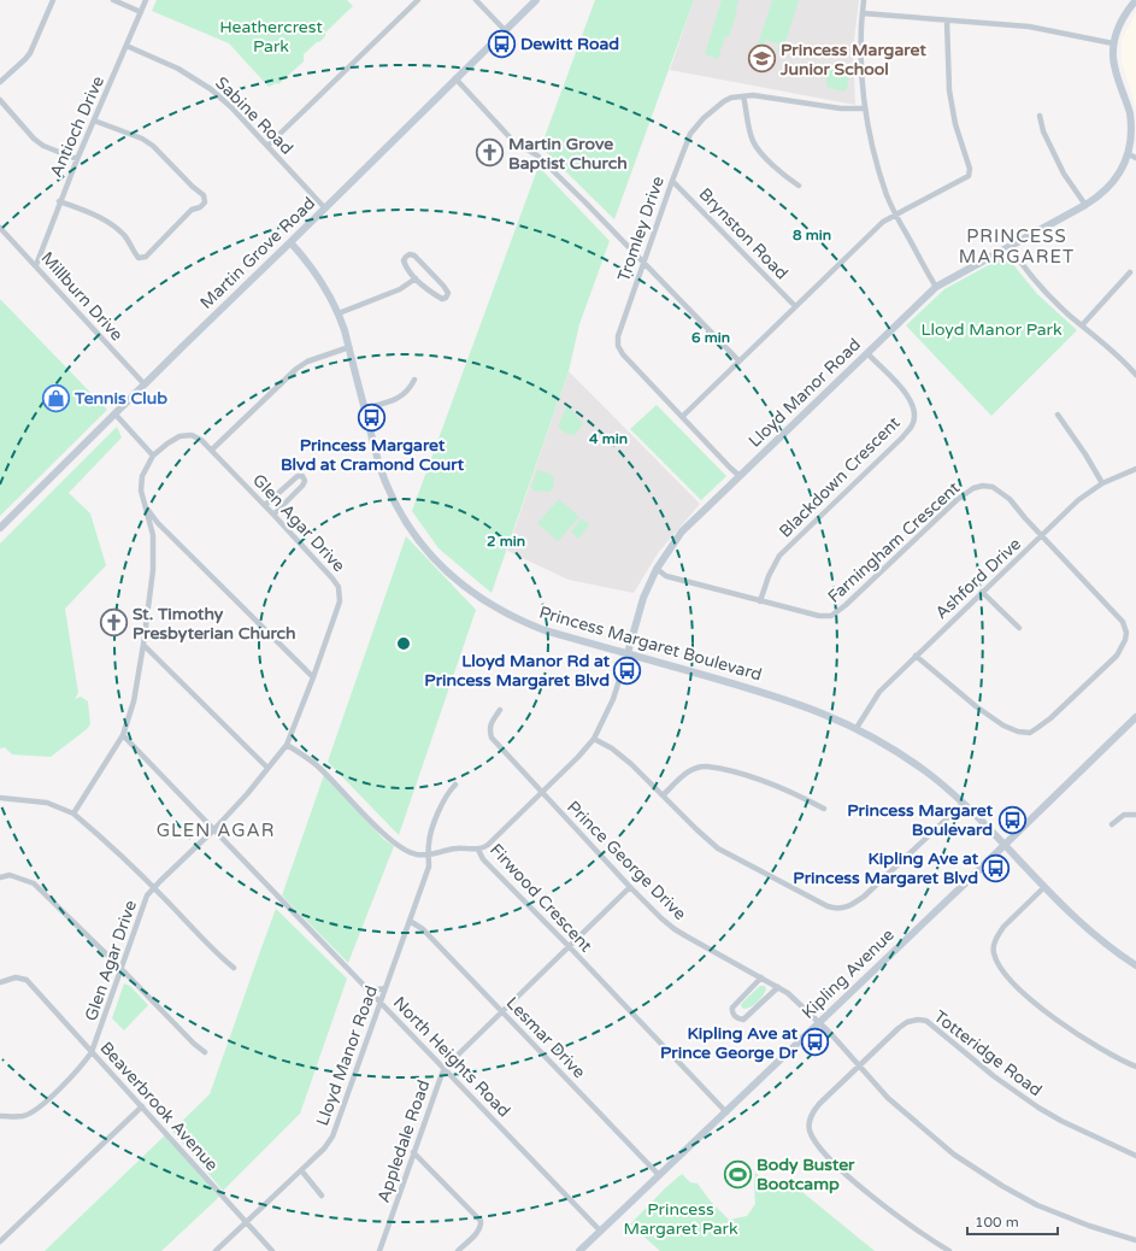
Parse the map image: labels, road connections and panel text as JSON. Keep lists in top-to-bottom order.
{
  "streets": {
    "street": [
      "Sabine Road",
      "Antioch Drive",
      "Tromley Drive",
      "Brynston Road",
      "Martin Grove Road",
      "Millburn Drive",
      "Lloyd Manor Road",
      "Blackdown Crescent",
      "Glen Agar Drive",
      "Farningham Crescent",
      "Ashford Drive",
      "Princess Margaret Boulevard",
      "Prince George Drive",
      "Firwood Crescent",
      "Kipling Avenue",
      "Lesmar Drive",
      "Totteridge Road",
      "North Heights Road",
      "Beaverbrook Avenue",
      "Appledale Road"
    ]
  },
  "crossings": [
    ["Sabine Road", "Antioch Drive"],
    ["Sabine Road", "Martin Grove Road"],
    ["Antioch Drive", "Millburn Drive"],
    ["Tromley Drive", "Brynston Road"],
    ["Tromley Drive", "Lloyd Manor Road"],
    ["Martin Grove Road", "Millburn Drive"],
    ["Martin Grove Road", "Princess Margaret Boulevard"],
    ["Lloyd Manor Road", "Blackdown Crescent"],
    ["Lloyd Manor Road", "Farningham Crescent"],
    ["Lloyd Manor Road", "Princess Margaret Boulevard"],
    ["Lloyd Manor Road", "Prince George Drive"],
    ["Lloyd Manor Road", "Firwood Crescent"],
    ["Lloyd Manor Road", "Lesmar Drive"],
    ["Lloyd Manor Road", "North Heights Road"],
    ["Lloyd Manor Road", "Beaverbrook Avenue"],
    ["Blackdown Crescent", "Farningham Crescent"],
    ["Glen Agar Drive", "North Heights Road"],
    ["Glen Agar Drive", "Beaverbrook Avenue"],
    ["Farningham Crescent", "Ashford Drive"],
    ["Ashford Drive", "Princess Margaret Boulevard"],
    ["Princess Margaret Boulevard", "Kipling Avenue"],
    ["Prince George Drive", "Kipling Avenue"],
    ["Prince George Drive", "Totteridge Road"],
    ["Prince George Drive", "Appledale Road"],
    ["Firwood Crescent", "Kipling Avenue"],
    ["Firwood Crescent", "Appledale Road"],
    ["Kipling Avenue", "Lesmar Drive"],
    ["Kipling Avenue", "North Heights Road"],
    ["Lesmar Drive", "Appledale Road"],
    ["North Heights Road", "Appledale Road"]
  ],
  "districts": ["PRINCESS MARGARET", "GLEN AGAR"],
  "parks": ["Heathercrest Park", "Lloyd Manor Park", "Princess Margaret Park"],
  "places": {
    "bus stop": [
      "Dewitt Road",
      "Princess Margaret Blvd at Cramond Court",
      "Lloyd Manor Rd at Princess Margaret Blvd",
      "Princess Margaret Boulevard",
      "Kipling Ave at Princess Margaret Blvd",
      "Kipling Ave at Prince George Dr"
    ],
    "school or university": ["Princess Margaret Junior School"],
    "church": ["Martin Grove Baptist Church", "St. Timothy Presbyterian Church"],
    "shop": ["Tennis Club"],
    "sports": ["Body Buster Bootcamp"]
  },
  "scale_bar": "100 m",
  "rings": [
    "8 min",
    "6 min",
    "4 min",
    "2 min"
  ]
}
